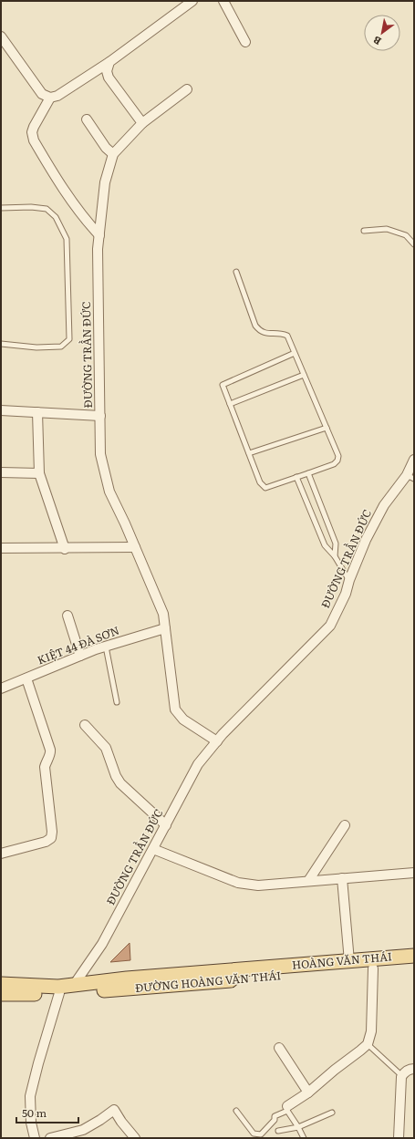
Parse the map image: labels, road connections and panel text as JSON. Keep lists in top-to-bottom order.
{
  "streets": {
    "main road": ["HOÀNG VĂN THÁI", "ĐƯỜNG HOÀNG VĂN THÁI"],
    "street": ["ĐƯỜNG TRẦN ĐỨC", "KIỆT 44 ĐÀ SƠN"]
  },
  "crossings": [
    ["ĐƯỜNG TRẦN ĐỨC", "KIỆT 44 ĐÀ SƠN"],
    ["ĐƯỜNG TRẦN ĐỨC", "HOÀNG VĂN THÁI"],
    ["ĐƯỜNG TRẦN ĐỨC", "ĐƯỜNG HOÀNG VĂN THÁI"],
    ["HOÀNG VĂN THÁI", "ĐƯỜNG HOÀNG VĂN THÁI"]
  ],
  "scale_bar": "50 m",
  "north": "bottom left"
}
